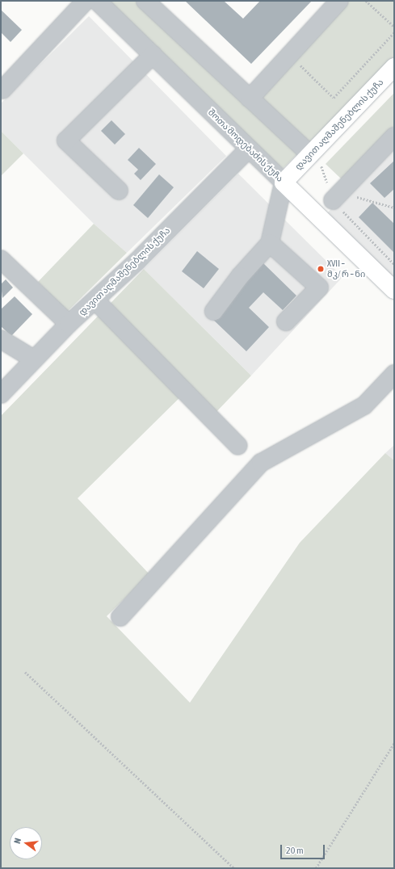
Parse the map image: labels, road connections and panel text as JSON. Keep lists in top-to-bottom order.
{
  "streets": {
    "main road": ["დავით აღმაშენებლის ქუჩა", "შოთა მოდებაძის ქუჩა"]
  },
  "crossings": [
    ["დავით აღმაშენებლის ქუჩა", "შოთა მოდებაძის ქუჩა"]
  ],
  "places": ["XVII – მკ/ რ – ნი"],
  "scale_bar": "20 m",
  "north": "left"
}
